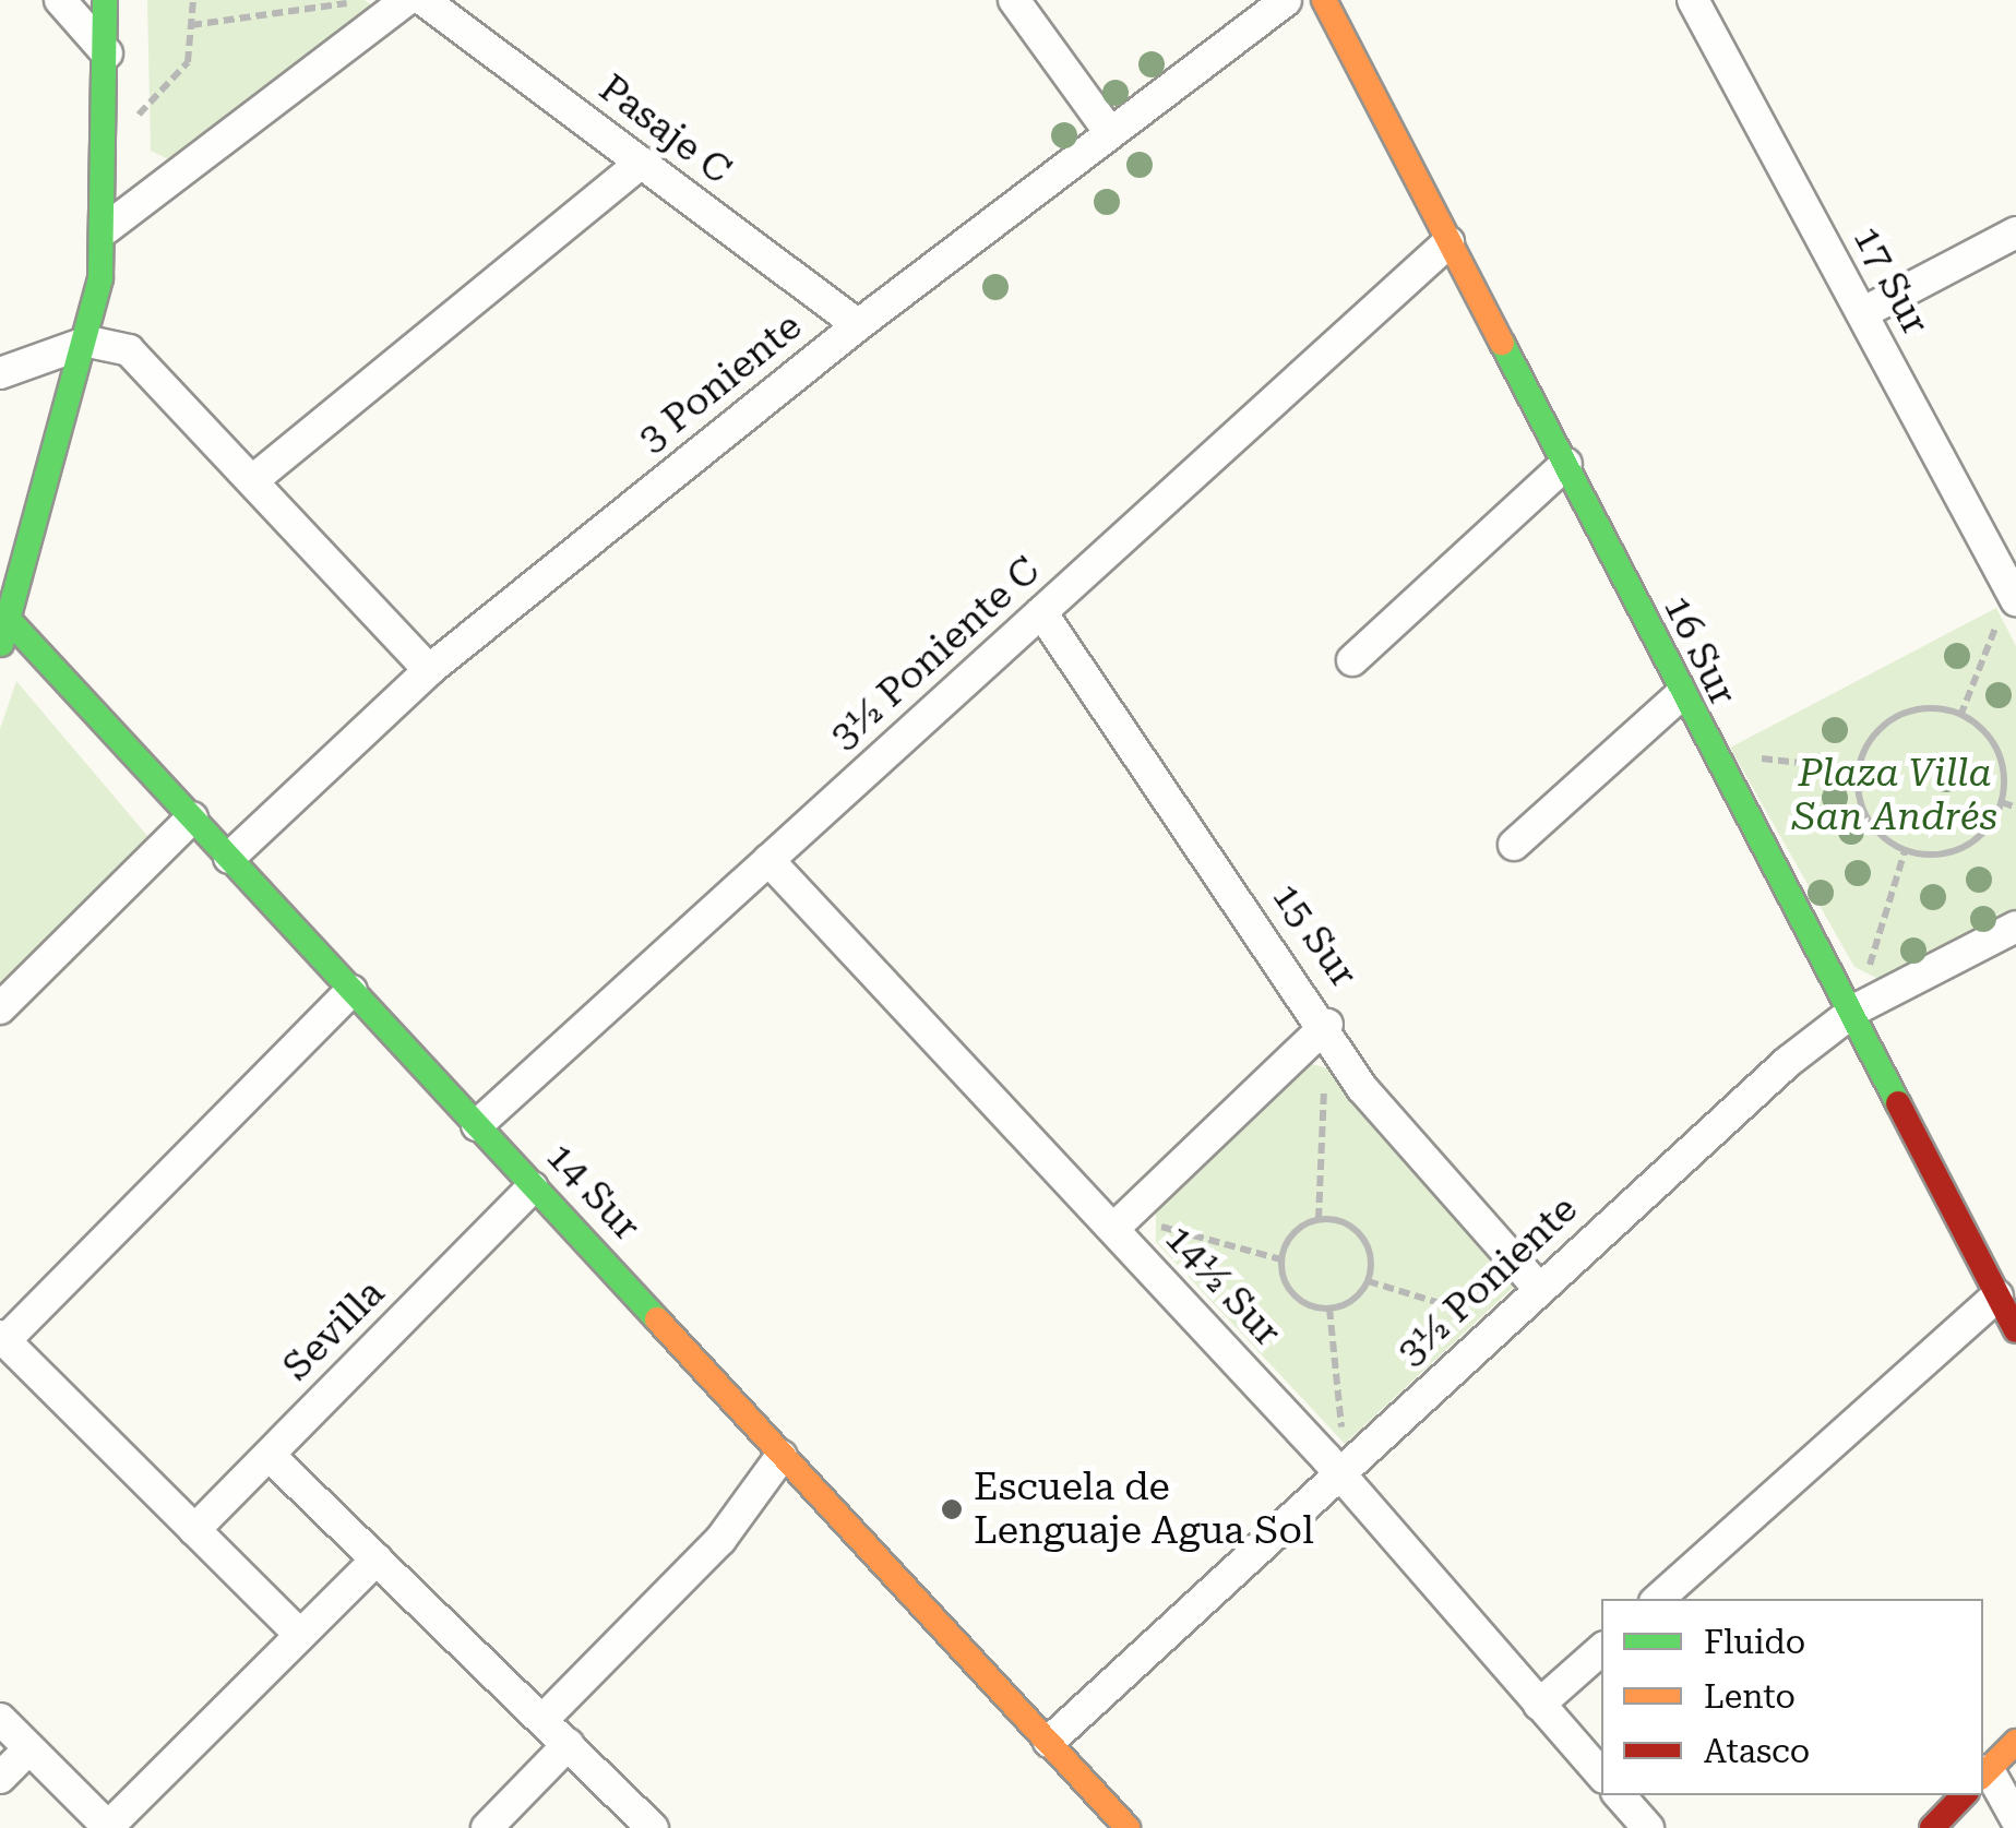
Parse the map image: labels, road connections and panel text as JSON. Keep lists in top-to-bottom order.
{
  "streets": {
    "street": [
      "Pasaje C",
      "17 Sur",
      "3 Poniente",
      "16 Sur",
      "3½ Poniente C",
      "15 Sur",
      "14 Sur",
      "3½ Poniente",
      "14½ Sur",
      "Sevilla"
    ]
  },
  "crossings": [
    ["Pasaje C", "3 Poniente"],
    ["3 Poniente", "14 Sur"],
    ["16 Sur", "3½ Poniente C"],
    ["16 Sur", "3½ Poniente"],
    ["3½ Poniente C", "15 Sur"],
    ["3½ Poniente C", "14 Sur"],
    ["3½ Poniente C", "14½ Sur"],
    ["15 Sur", "3½ Poniente"],
    ["14 Sur", "3½ Poniente"],
    ["14 Sur", "Sevilla"],
    ["3½ Poniente", "14½ Sur"]
  ],
  "parks": ["Plaza Villa San Andrés"],
  "places": ["Escuela de Lenguaje Agua Sol"],
  "legend": ["Fluido", "Lento", "Atasco"]
}
